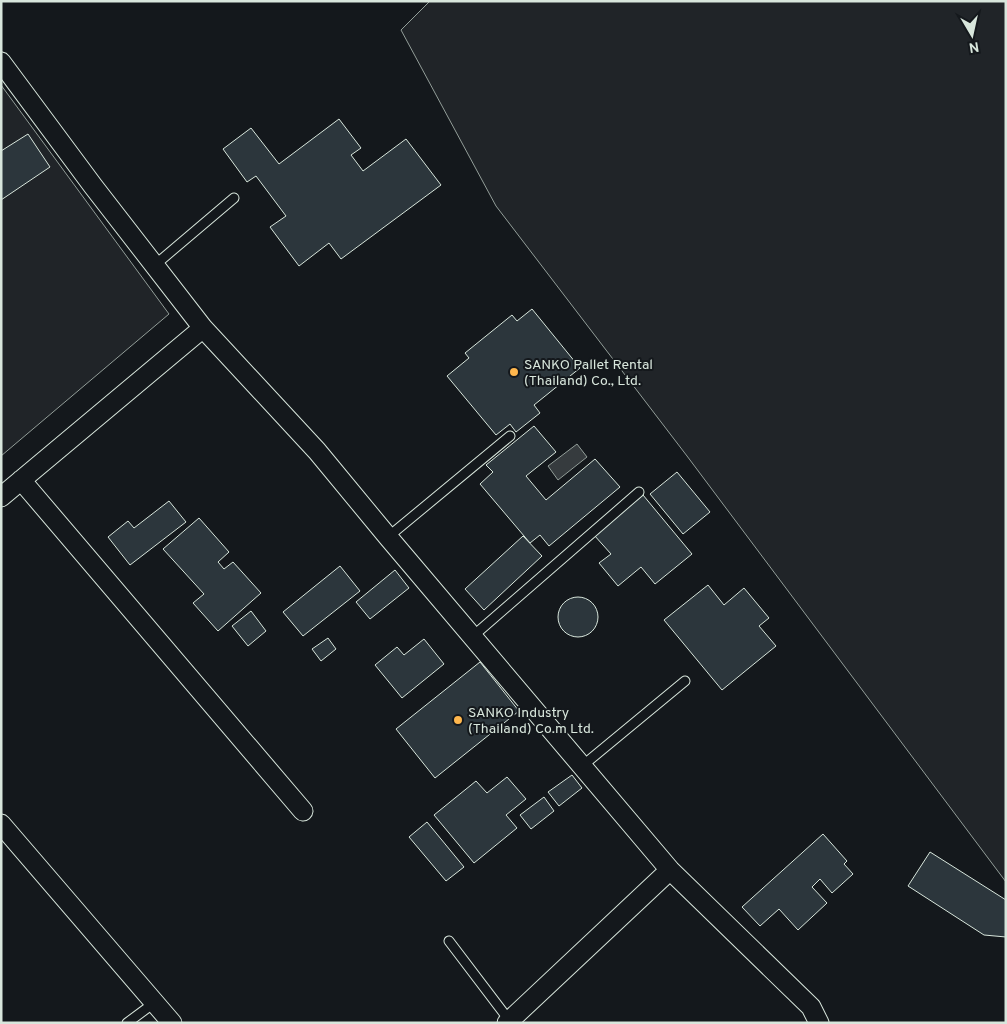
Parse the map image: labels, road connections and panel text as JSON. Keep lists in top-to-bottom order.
{
  "places": ["SANKO Pallet Rental (Thailand) Co., Ltd.", "SANKO Industry (Thailand) Co.m Ltd."],
  "north": "bottom"
}
